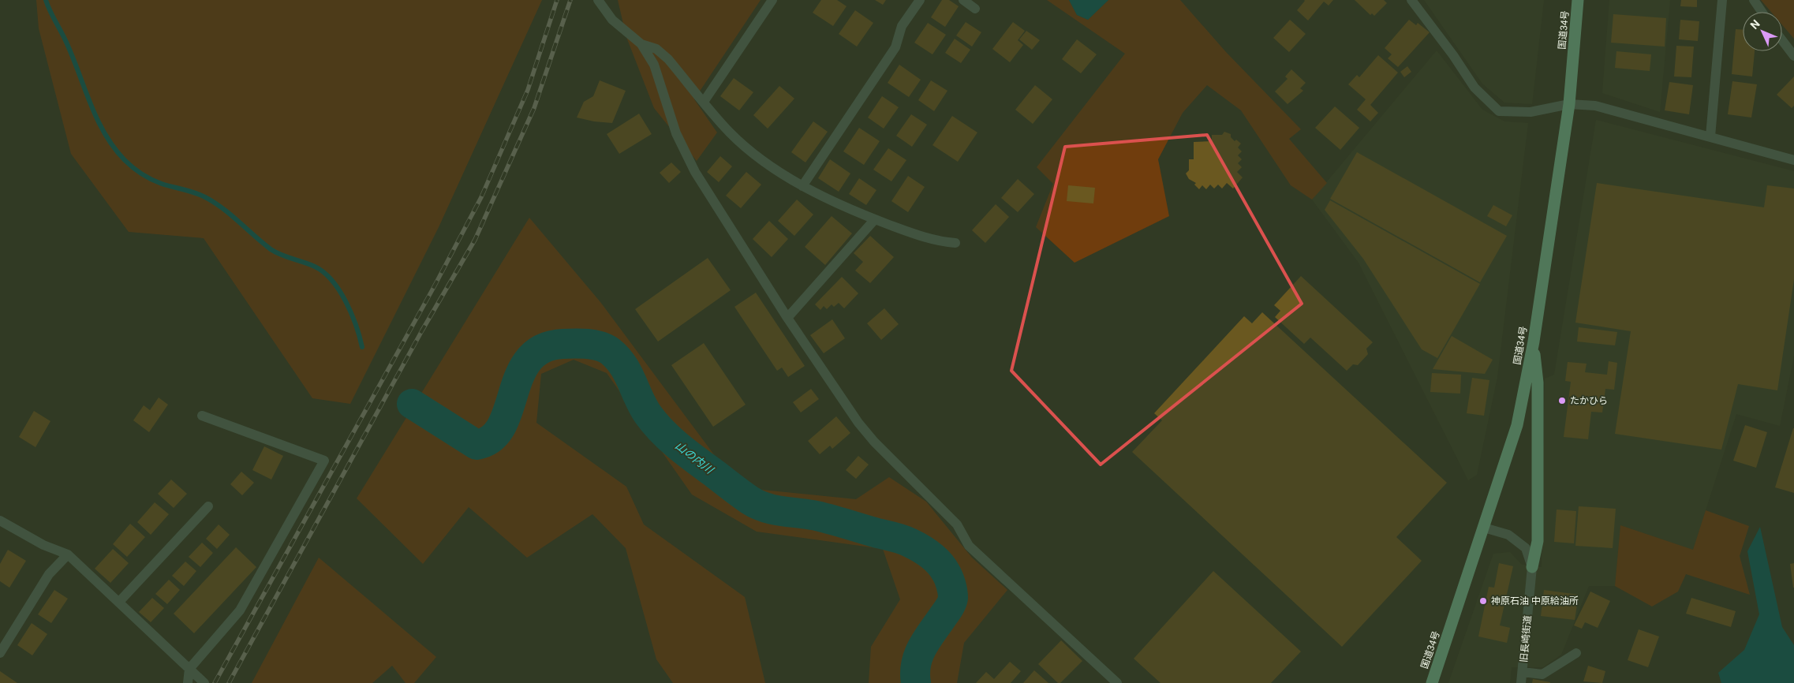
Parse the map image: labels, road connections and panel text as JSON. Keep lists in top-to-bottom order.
{
  "streets": {
    "highway": ["国道34号"],
    "street": ["旧長崎街道"]
  },
  "crossings": [
    ["国道34号", "旧長崎街道"]
  ],
  "water": ["山の内川"],
  "places": ["たかひら", "神原石油 中原給油所"],
  "north": "top left"
}
